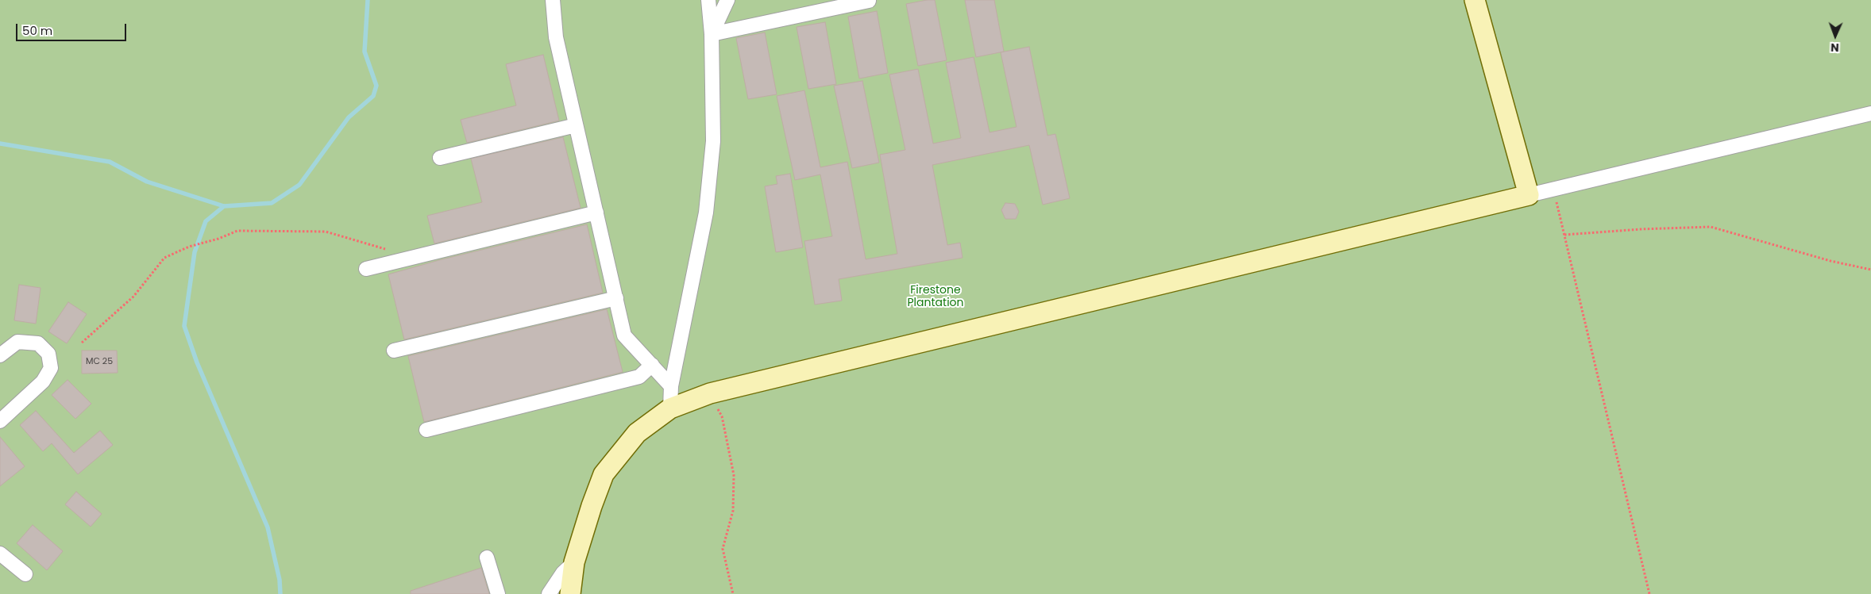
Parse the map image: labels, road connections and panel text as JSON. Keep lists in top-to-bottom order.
{
  "parks": ["Firestone Plantation"],
  "house_numbers": ["MC 25"],
  "scale_bar": "50 m",
  "north": "bottom"
}
